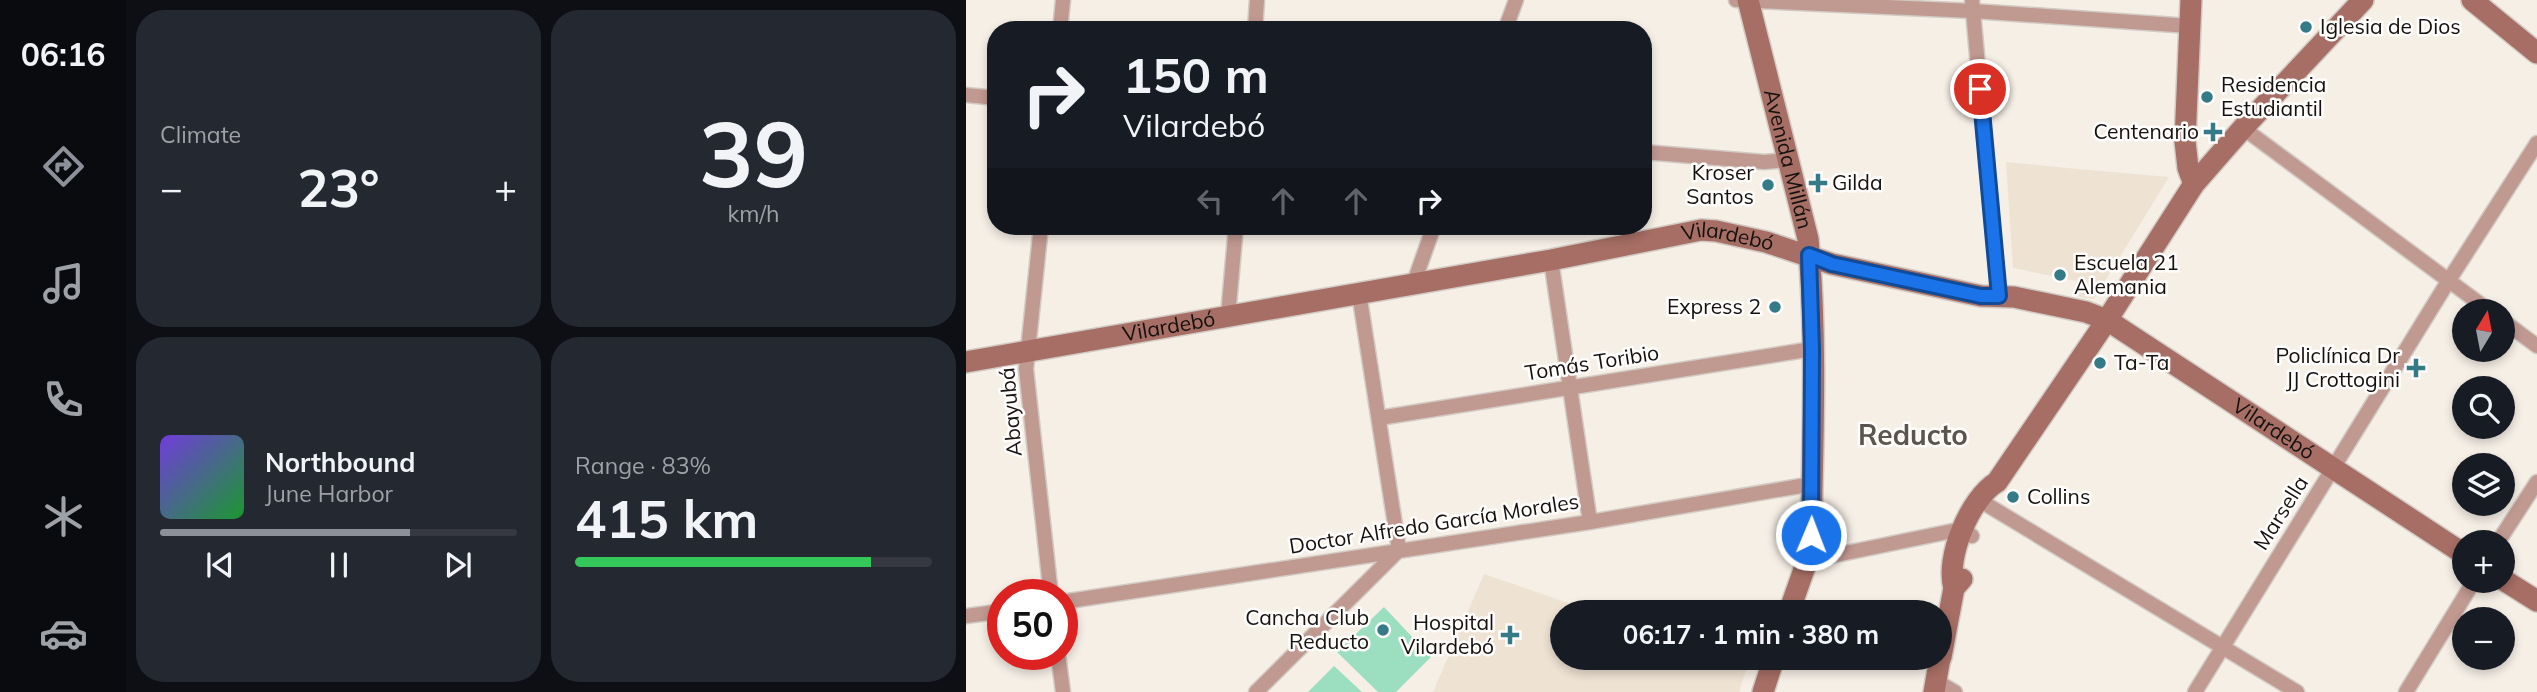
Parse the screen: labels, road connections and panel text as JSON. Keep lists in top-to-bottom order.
{
  "streets": {
    "street": [
      "Avenida Millán",
      "Vilardebó",
      "Tomás Toribio",
      "Abayubá",
      "Marsella",
      "Doctor Alfredo García Morales"
    ]
  },
  "crossings": [
    ["Avenida Millán", "Vilardebó"],
    ["Avenida Millán", "Tomás Toribio"],
    ["Avenida Millán", "Doctor Alfredo García Morales"],
    ["Vilardebó", "Abayubá"],
    ["Vilardebó", "Marsella"]
  ],
  "districts": ["Reducto"],
  "places": {
    "other": [
      "Iglesia de Dios",
      "Residencia Estudiantil",
      "Kroser Santos",
      "Escuela 21 Alemania",
      "Express 2",
      "Ta-Ta",
      "Collins",
      "Cancha Club Reducto"
    ],
    "health": [
      "Centenario",
      "Gilda",
      "Policlínica Dr JJ Crottogini",
      "Hospital Vilardebó"
    ]
  },
  "north": "top",
  "page": {
    "tabs": "06:16",
    "tile": [
      "Climate",
      ["39", "km/h"],
      ["Range · 83%", "415 km"]
    ],
    "turn": ["150 m", "Vilardebó"],
    "heat": ["−", "23°", "+"],
    "map_buttons": ["+", "−"],
    "song": ["Northbound", "June Harbor"],
    "limit": "50",
    "trip": "06:17 · 1 min · 380 m"
  }
}
